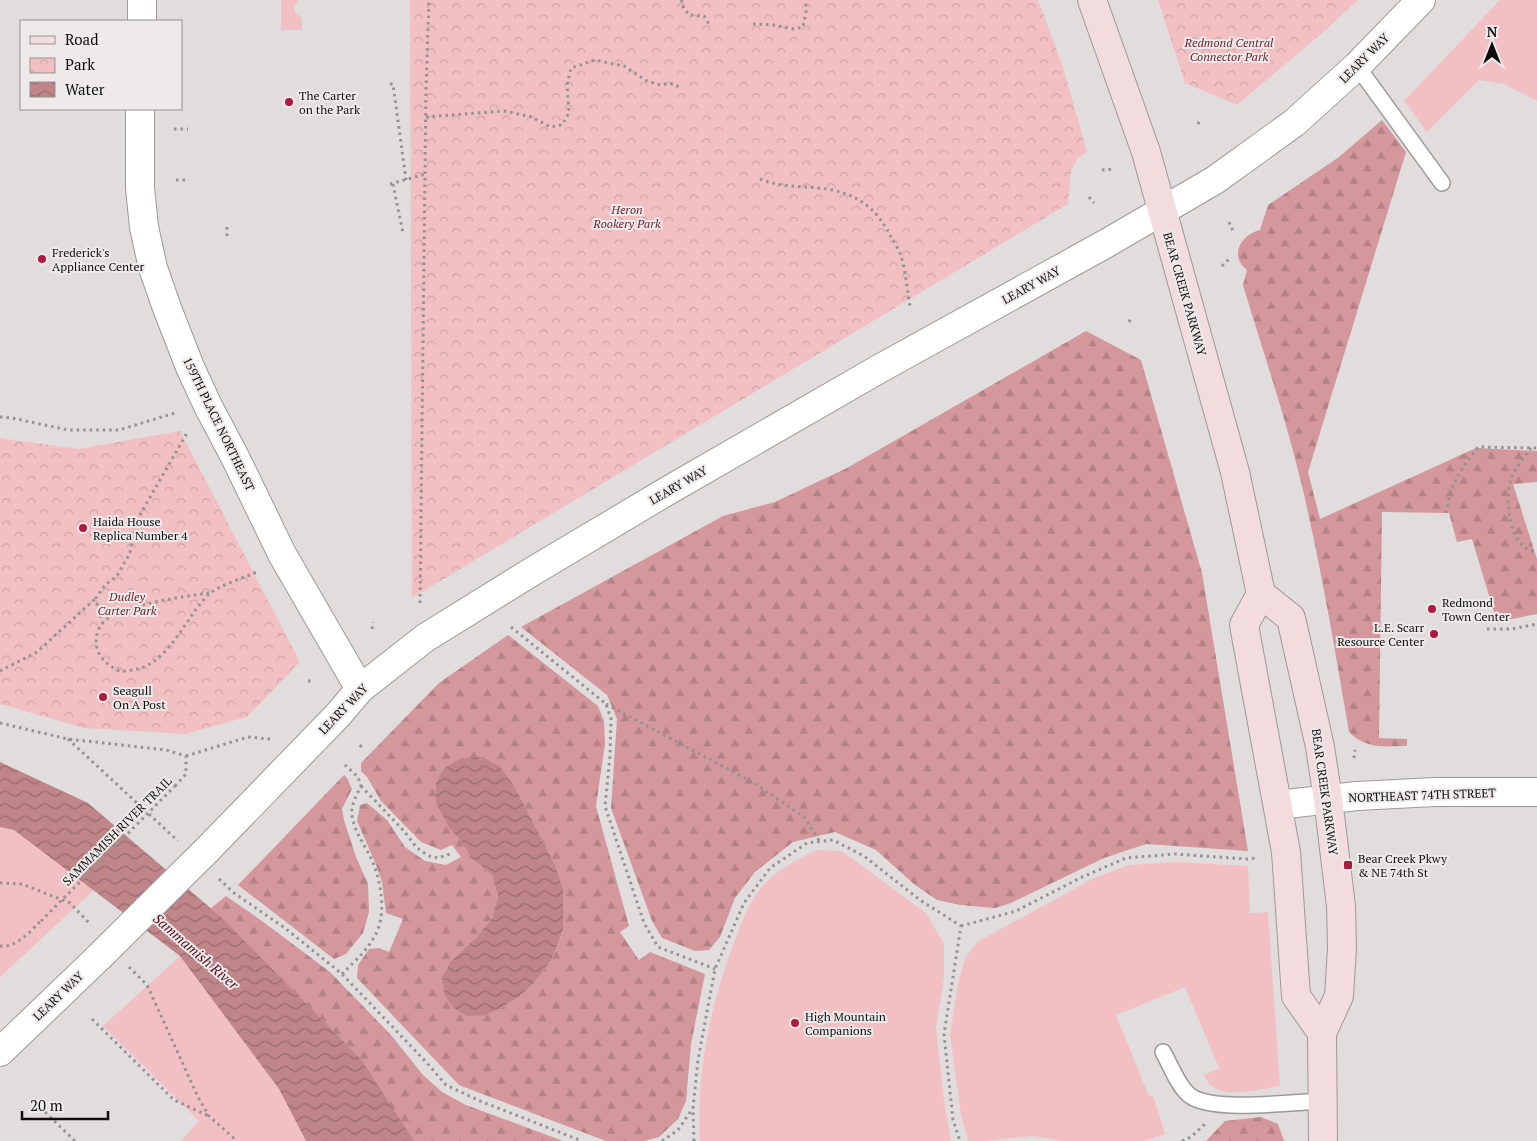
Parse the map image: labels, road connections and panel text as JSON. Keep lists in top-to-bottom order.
{
  "streets": {
    "main road": ["BEAR CREEK PARKWAY"],
    "street": ["LEARY WAY", "159TH PLACE NORTHEAST", "NORTHEAST 74TH STREET"],
    "path": ["SAMMAMISH RIVER TRAIL"]
  },
  "crossings": [
    ["LEARY WAY", "BEAR CREEK PARKWAY"],
    ["LEARY WAY", "159TH PLACE NORTHEAST"],
    ["BEAR CREEK PARKWAY", "NORTHEAST 74TH STREET"]
  ],
  "water": ["Sammamish River"],
  "parks": ["Redmond Central Connector Park", "Heron Rookery Park", "Dudley Carter Park"],
  "places": {
    "other": [
      "The Carter on the Park",
      "Frederick's Appliance Center",
      "Haida House Replica Number 4",
      "Redmond Town Center",
      "L.E. Scarr Resource Center",
      "Seagull On A Post",
      "High Mountain Companions"
    ],
    "transit": ["Bear Creek Pkwy & NE 74th St"]
  },
  "legend": ["Road", "Park", "Water"],
  "scale_bar": "20 m",
  "north": "top"
}
